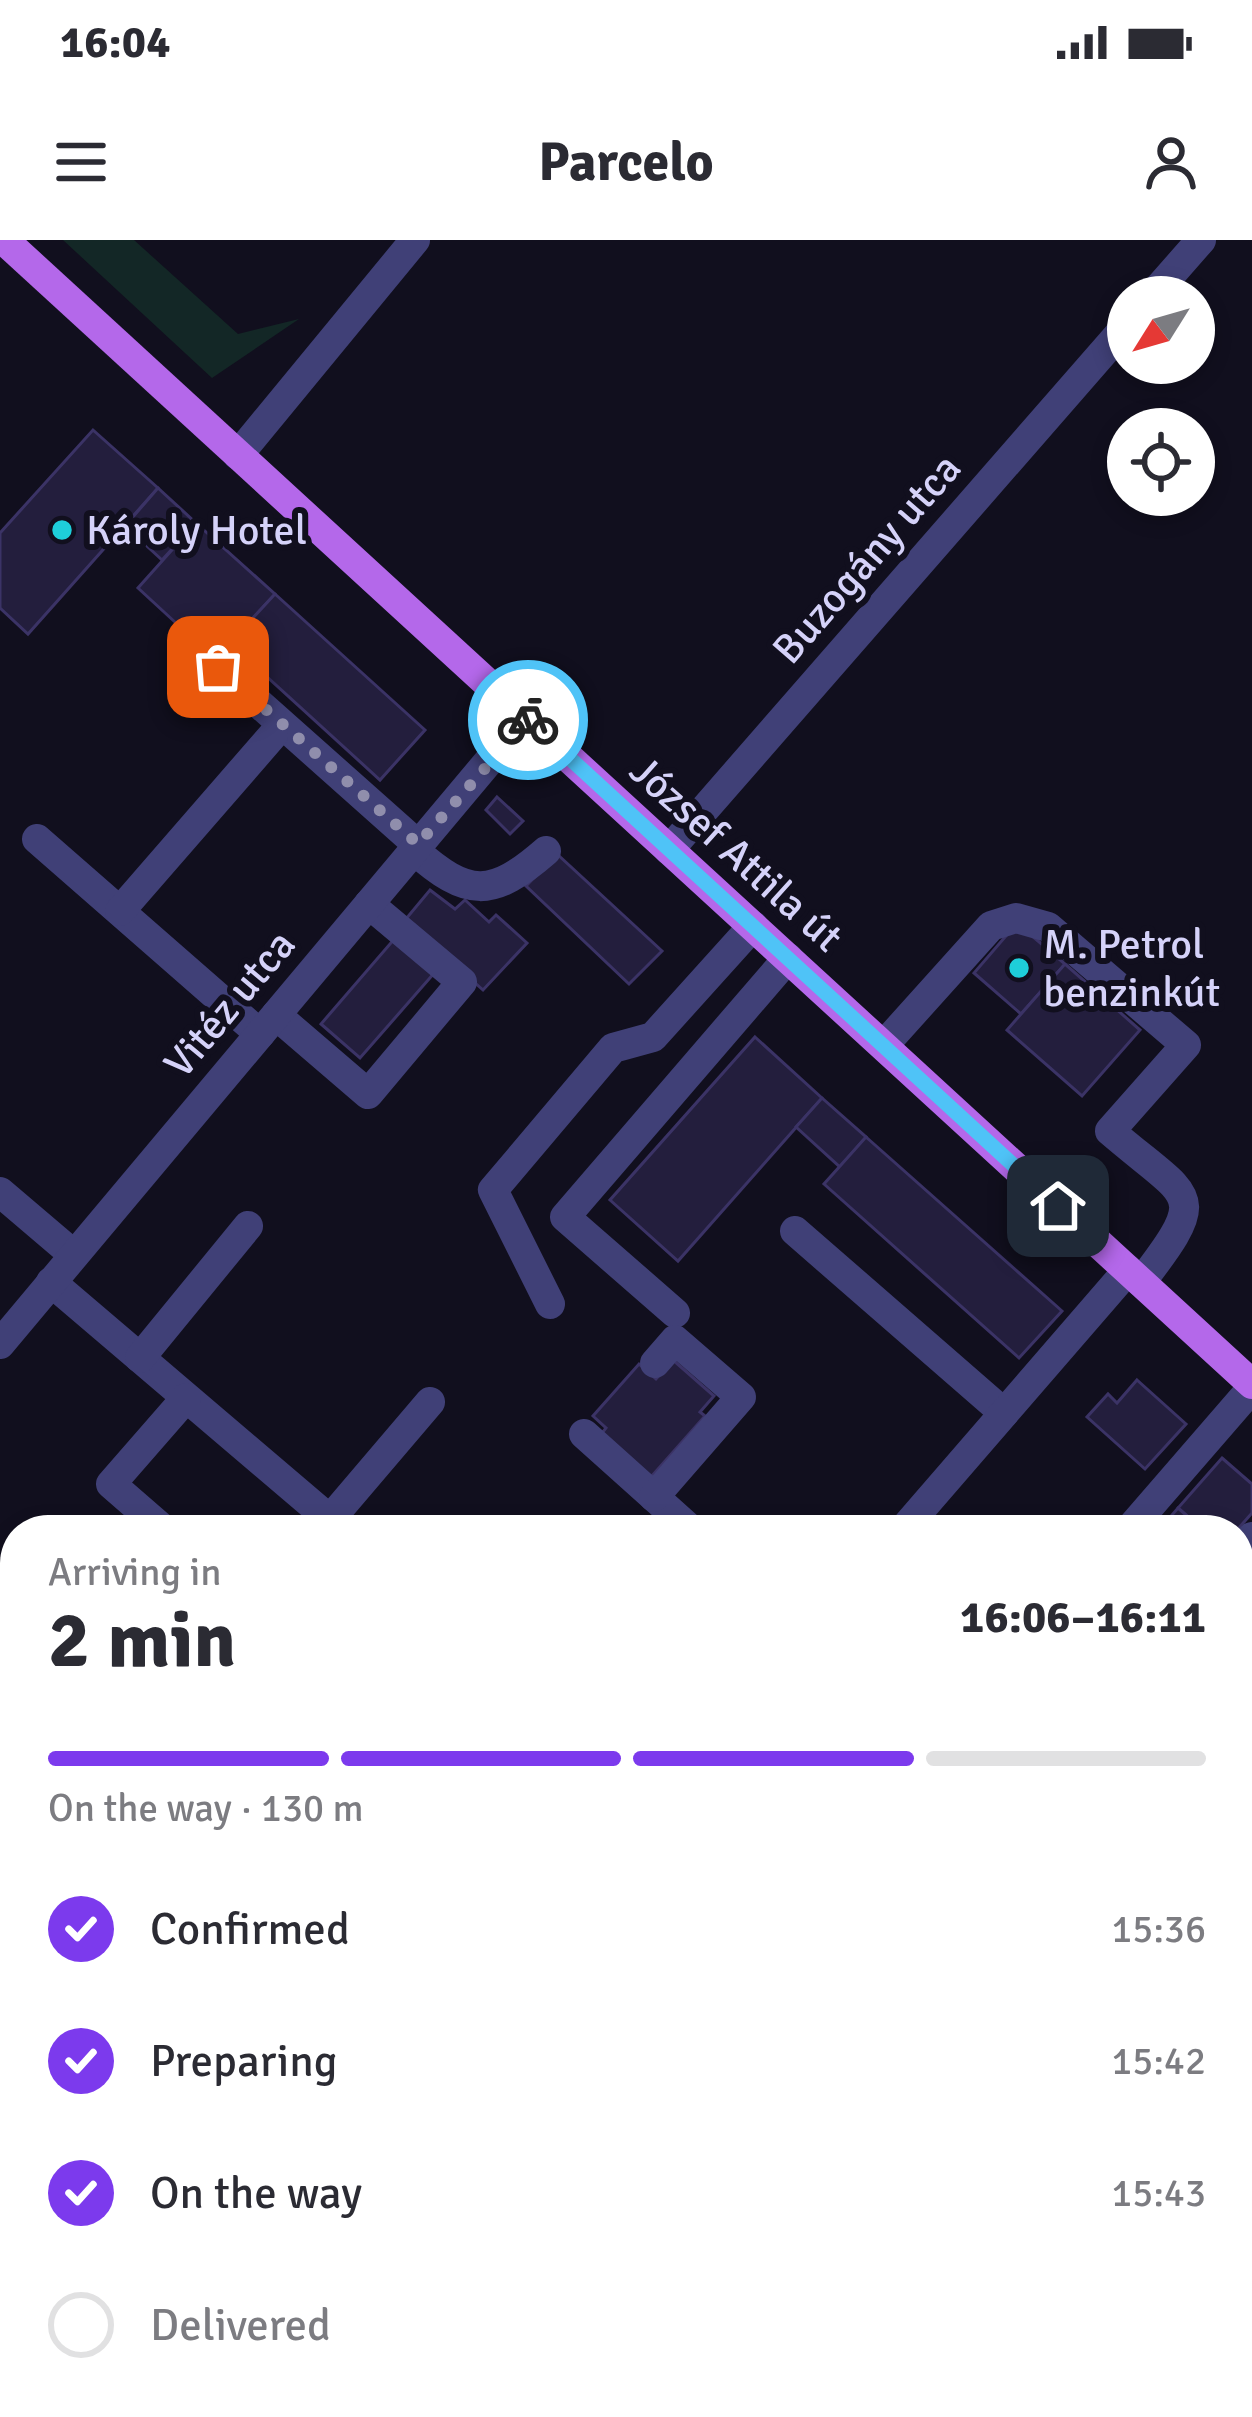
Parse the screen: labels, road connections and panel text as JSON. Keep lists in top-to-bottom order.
{
  "streets": {
    "main road": ["József Attila út"],
    "street": ["Buzogány utca", "Vitéz utca"]
  },
  "crossings": [
    ["Buzogány utca", "József Attila út"],
    ["József Attila út", "Vitéz utca"]
  ],
  "places": ["Károly Hotel", "M. Petrol benzinkút"],
  "north": "bottom left",
  "page": {
    "status": "16:04",
    "header": "Parcelo",
    "heading": ["2 min", "Arriving in", "16:06–16:11"],
    "bar": "On the way · 130 m",
    "list": [
      ["Confirmed", "15:36"],
      ["Preparing", "15:42"],
      ["On the way", "15:43"],
      "Delivered"
    ]
  }
}
